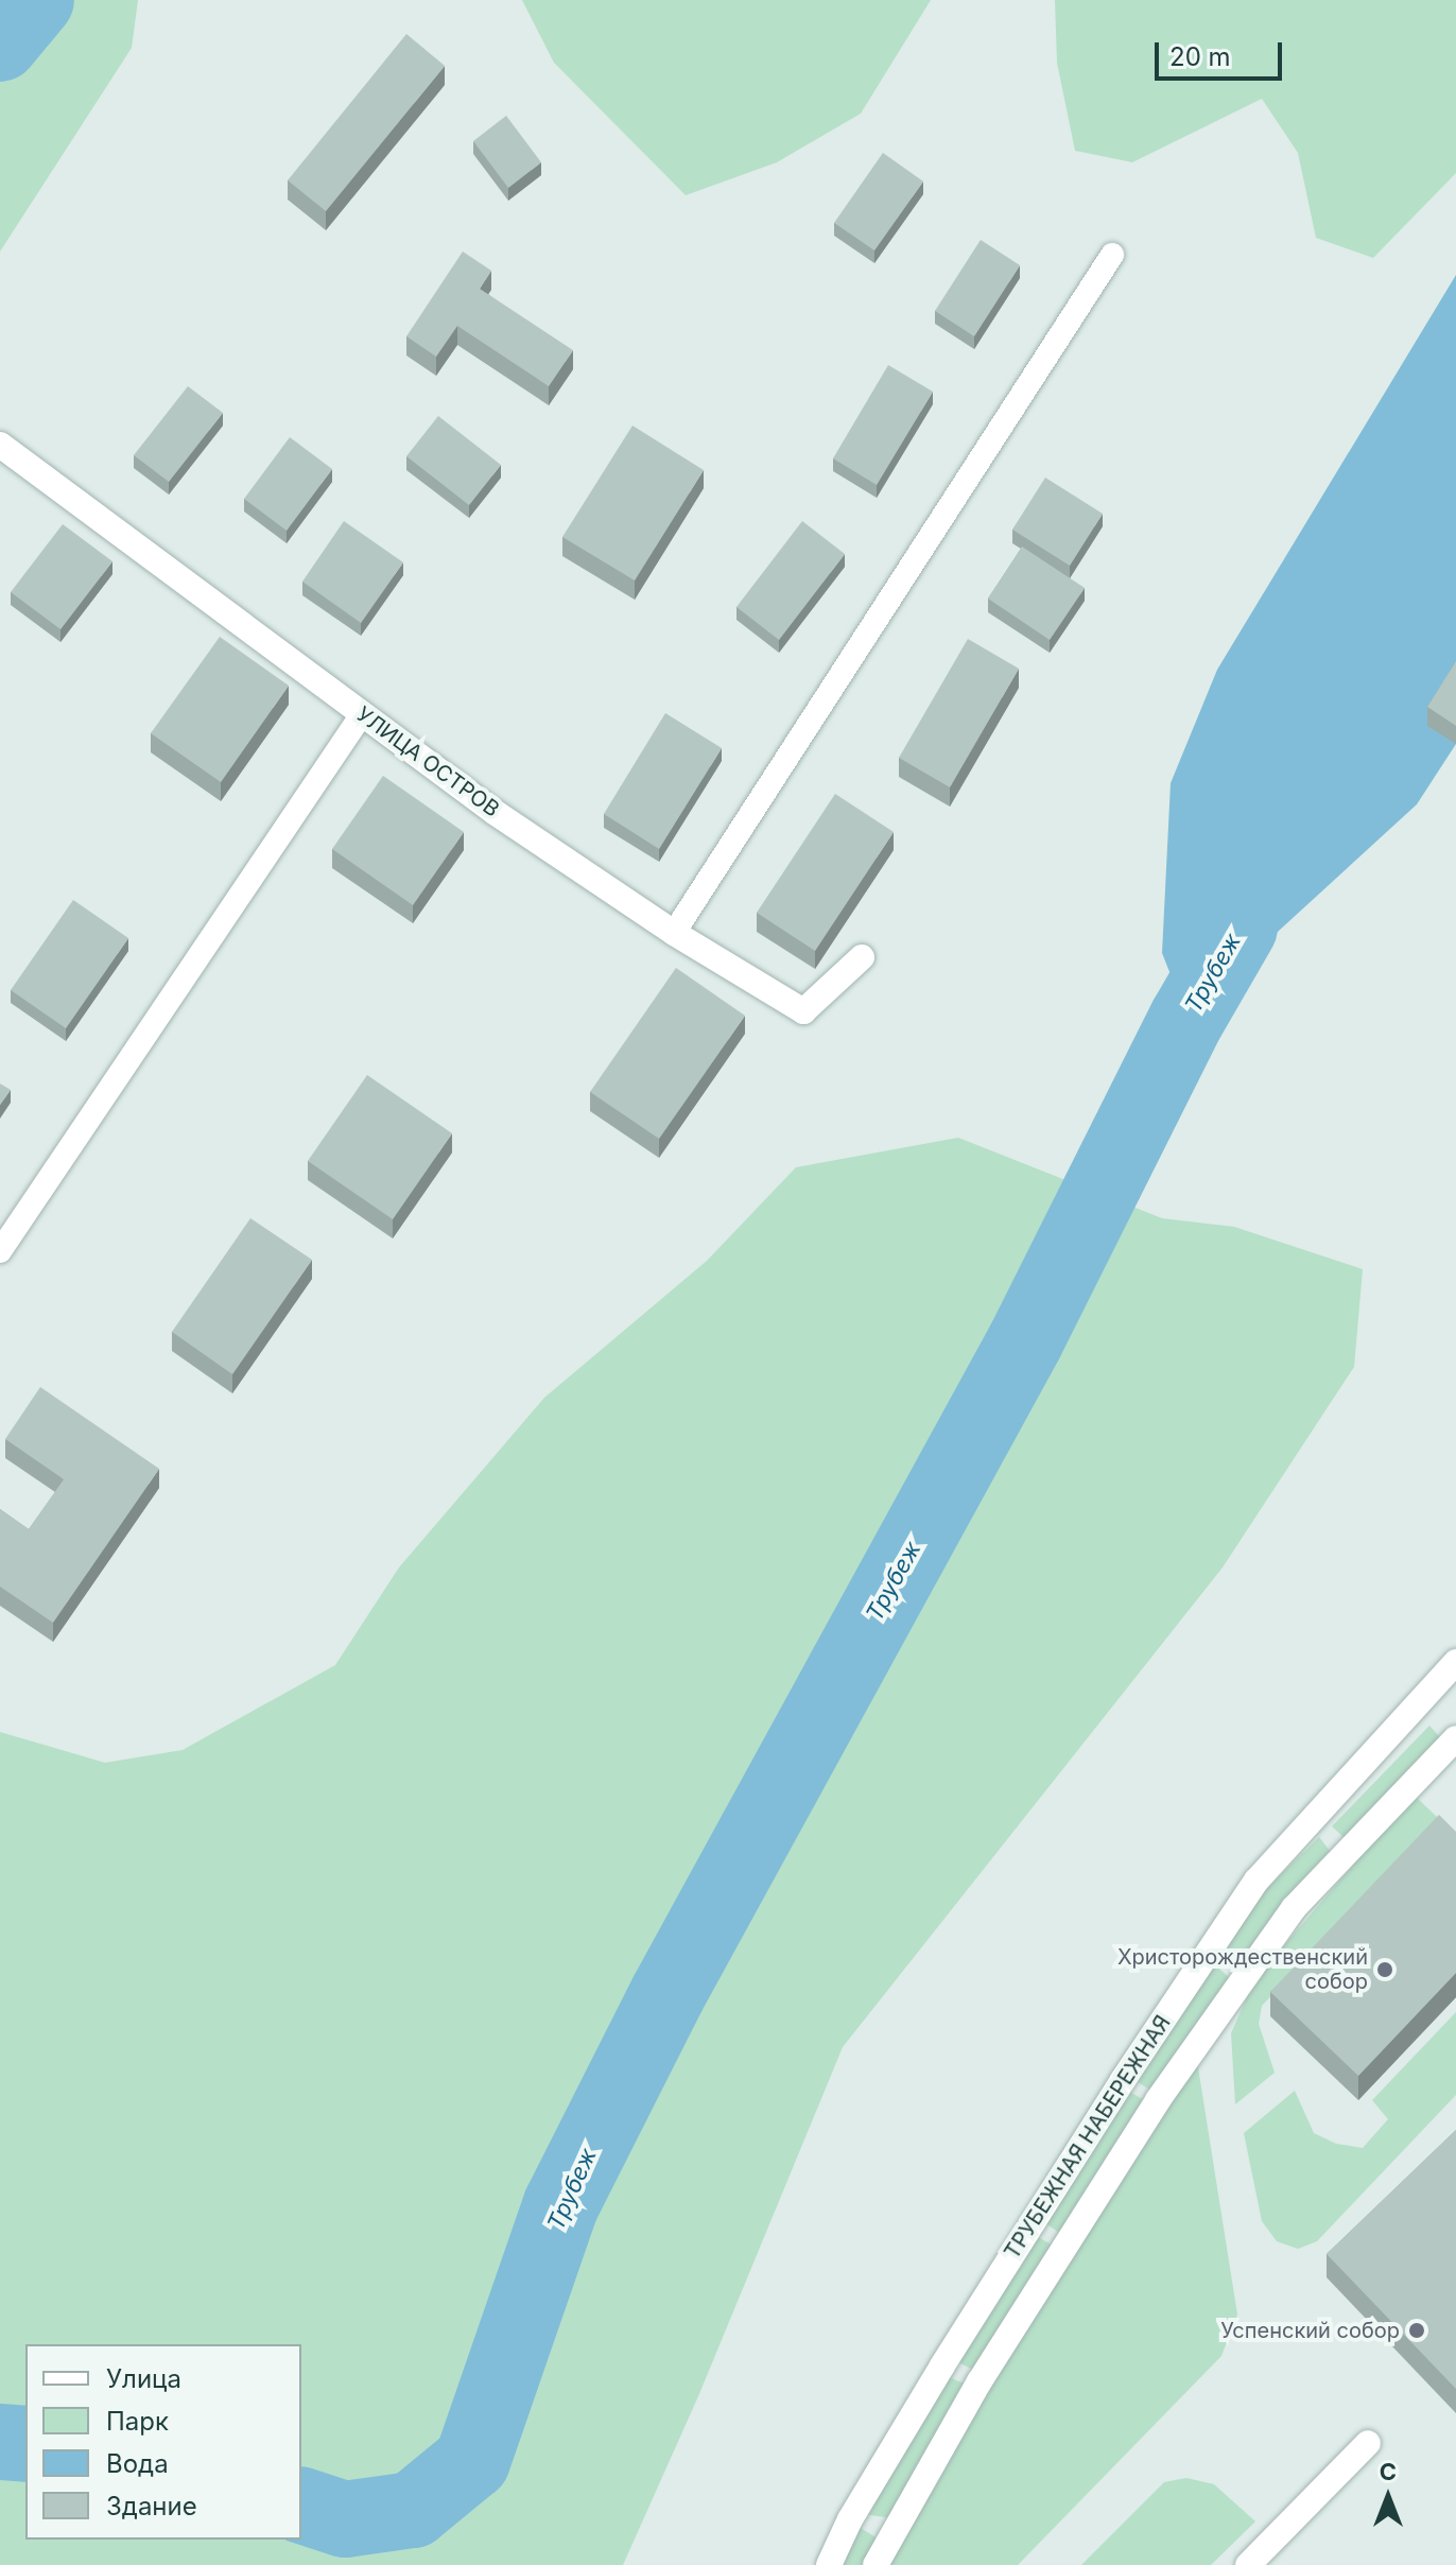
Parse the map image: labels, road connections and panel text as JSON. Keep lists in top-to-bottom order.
{
  "streets": {
    "street": ["УЛИЦА ОСТРОВ", "ТРУБЕЖНАЯ НАБЕРЕЖНАЯ"]
  },
  "water": ["Трубеж"],
  "places": ["Христорождественский собор", "Успенский собор"],
  "legend": [
    "Улица",
    "Парк",
    "Вода",
    "Здание"
  ],
  "scale_bar": "20 m",
  "north": "top"
}
